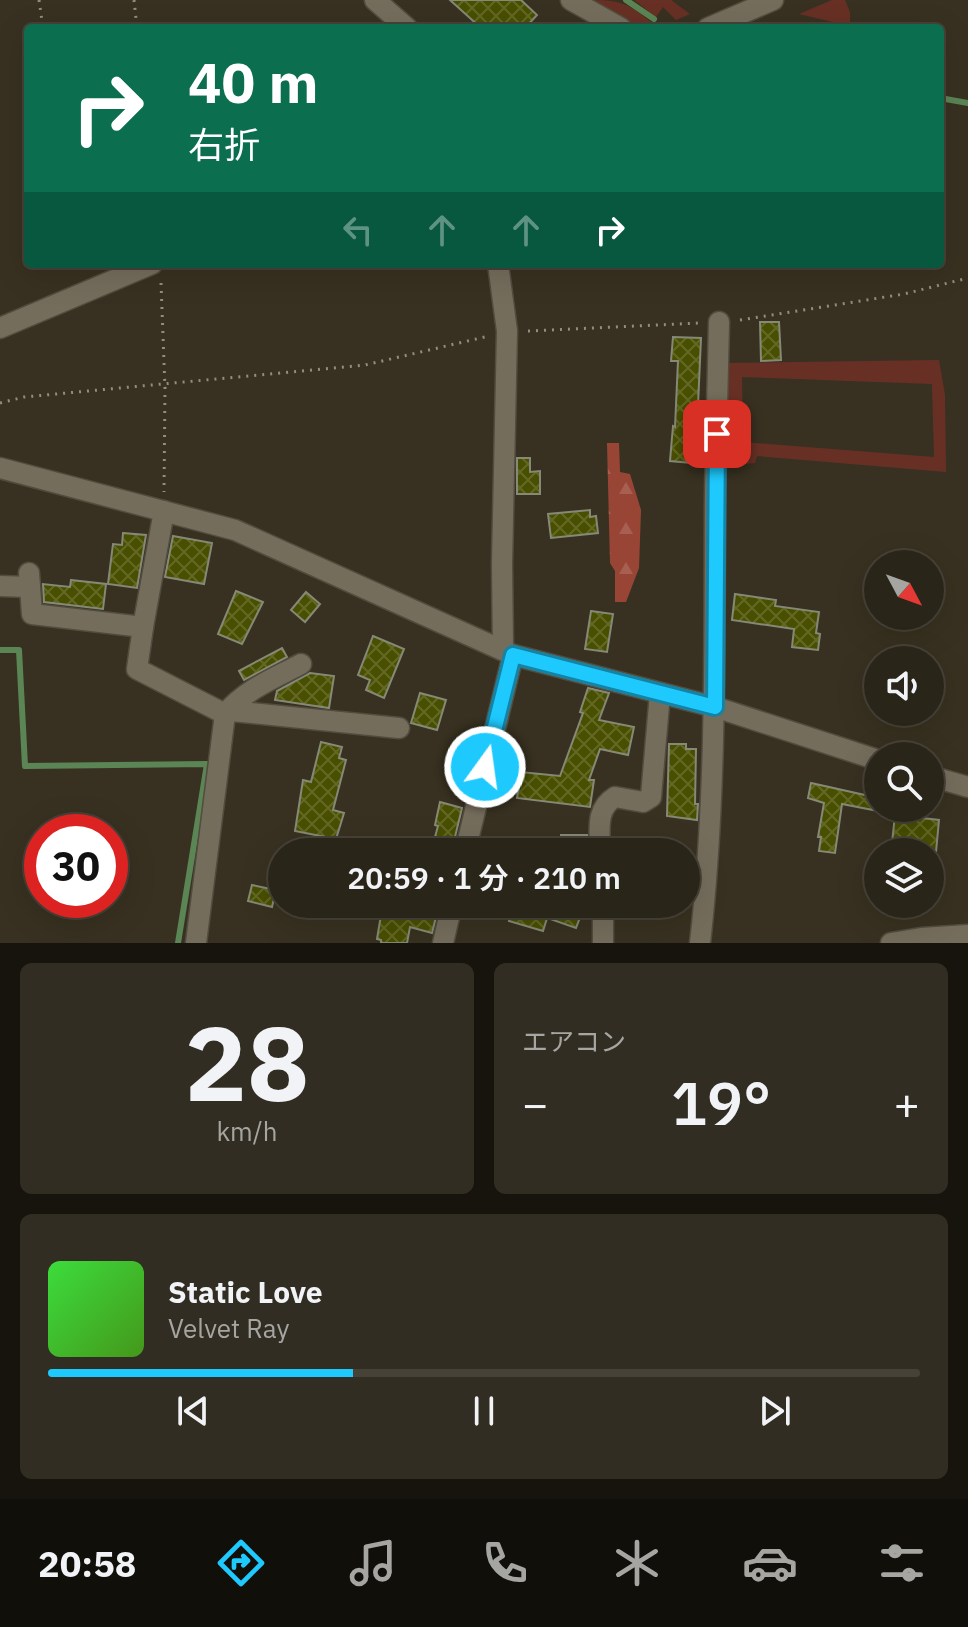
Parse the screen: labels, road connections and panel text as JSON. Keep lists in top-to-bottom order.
{
  "north": "bottom right",
  "page": {
    "turn": ["40 m", "右折"],
    "limit": "30",
    "trip": "20:59 · 1 分 · 210 m",
    "tile": [
      ["28", "km/h"],
      "エアコン"
    ],
    "heat": ["−", "19°", "+"],
    "song": ["Static Love", "Velvet Ray"],
    "tabs": "20:58"
  }
}
